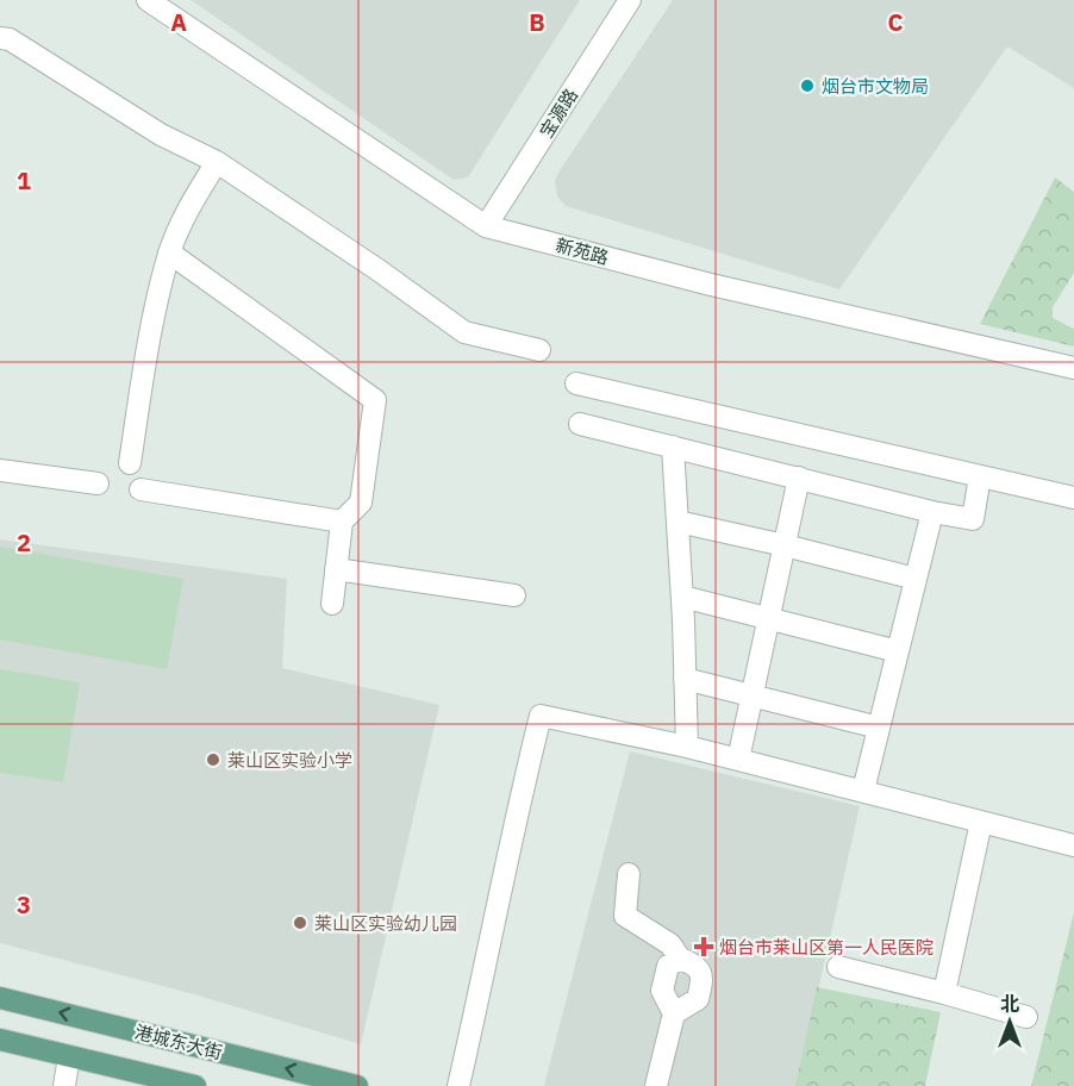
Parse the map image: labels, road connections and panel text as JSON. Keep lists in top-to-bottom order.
{
  "streets": {
    "main road": ["港城东大街"],
    "street": ["宝源路", "新苑路"]
  },
  "crossings": [
    ["宝源路", "新苑路"]
  ],
  "places": {
    "other": ["烟台市文物局", "莱山区实验小学", "莱山区实验幼儿园"],
    "health": ["烟台市莱山区第一人民医院"]
  },
  "north": "top",
  "grid": {
    "columns": ["A", "B", "C"],
    "rows": ["1", "2", "3"]
  }
}
